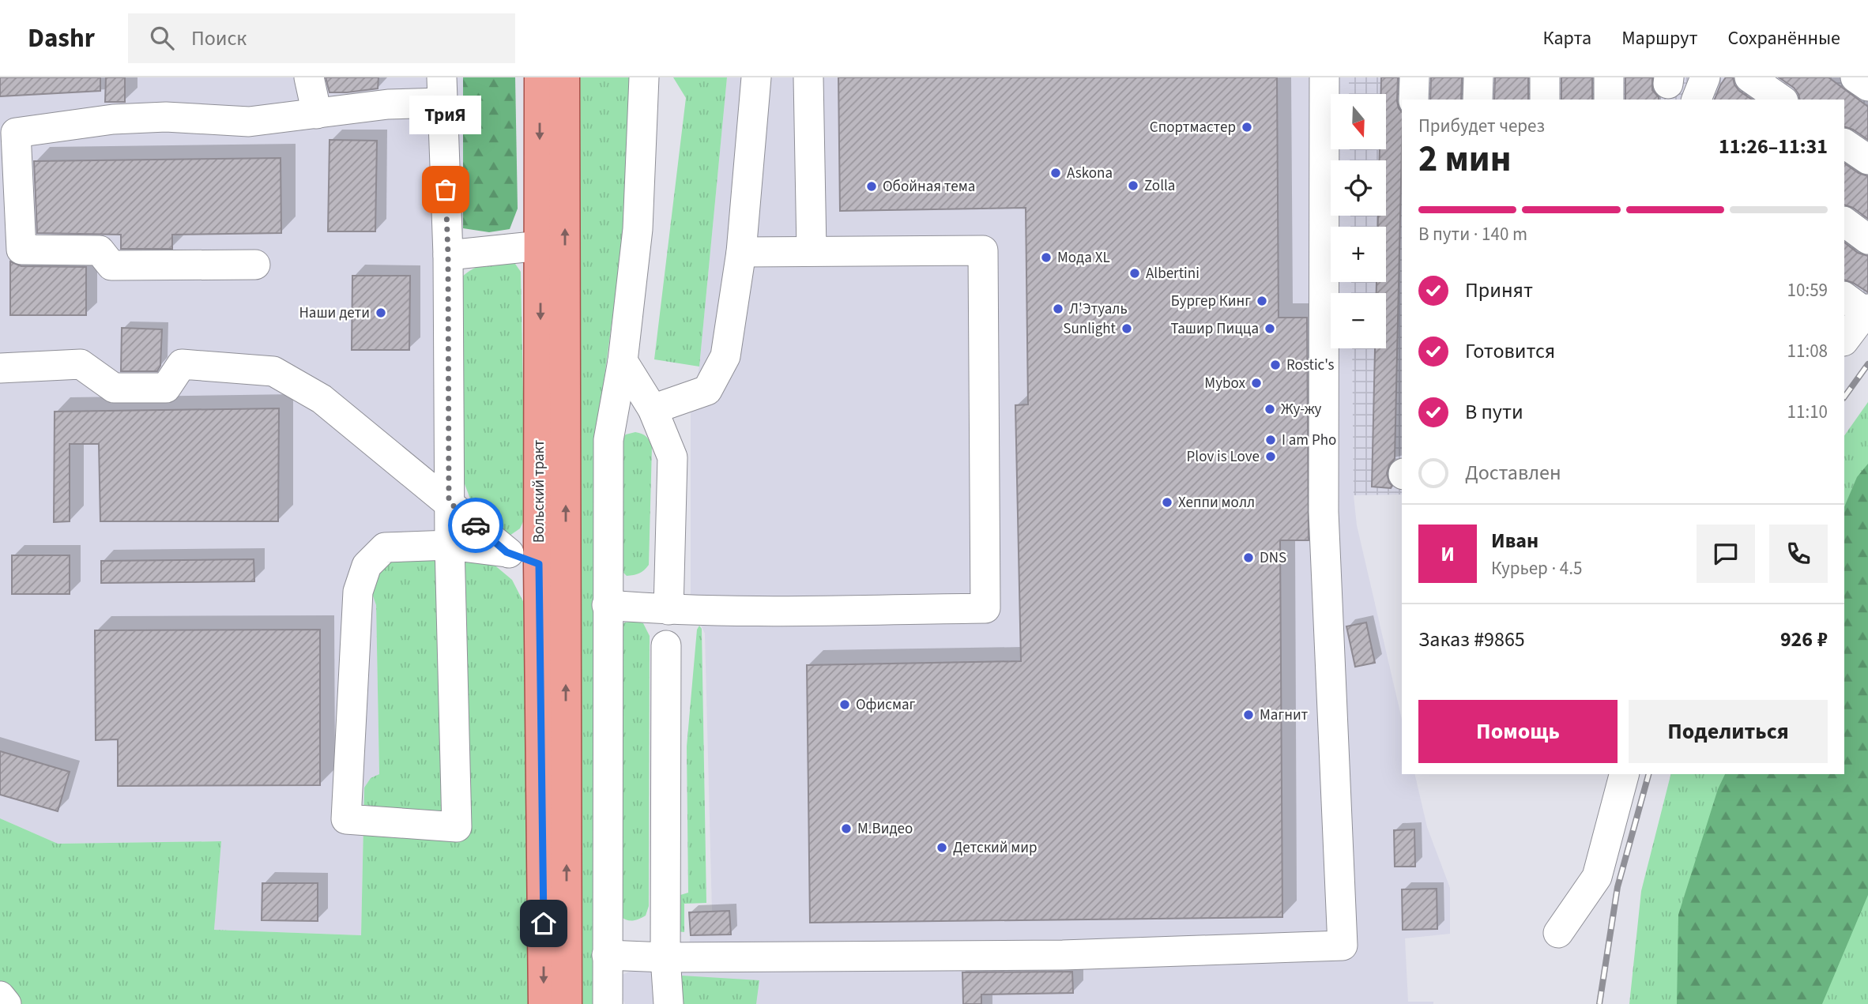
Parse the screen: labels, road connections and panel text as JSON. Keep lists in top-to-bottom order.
{
  "streets": {
    "main road": ["Вольский тракт"]
  },
  "places": [
    "Спортмастер",
    "Askona",
    "Zolla",
    "Обойная тема",
    "ТриЯ",
    "Мода XL",
    "Albertini",
    "Бургер Кинг",
    "Л'Этуаль",
    "Наши дети",
    "Sunlight",
    "Ташир Пицца",
    "Rostic's",
    "Mybox",
    "Жу-жу",
    "I am Pho",
    "Plov is Love",
    "Хеппи молл",
    "DNS",
    "Офисмаг",
    "Магнит",
    "М.Видео",
    "Детский мир"
  ],
  "north": "bottom",
  "page": {
    "header": "Dashr",
    "search": "Поиск",
    "nav": ["Карта", "Маршрут", "Сохранённые"],
    "map_buttons": ["+", "−"],
    "bubble": "ТриЯ",
    "heading": ["2 мин", "Прибудет через", "11:26–11:31"],
    "panel": [
      "Иван",
      "Курьер · 4.5",
      "Заказ #9865",
      "926 ₽"
    ],
    "bar": "В пути · 140 m",
    "list": [
      ["Принят", "10:59"],
      ["Готовится", "11:08"],
      ["В пути", "11:10"],
      "Доставлен"
    ],
    "round": "И",
    "buttons": ["Помощь", "Поделиться"]
  }
}
